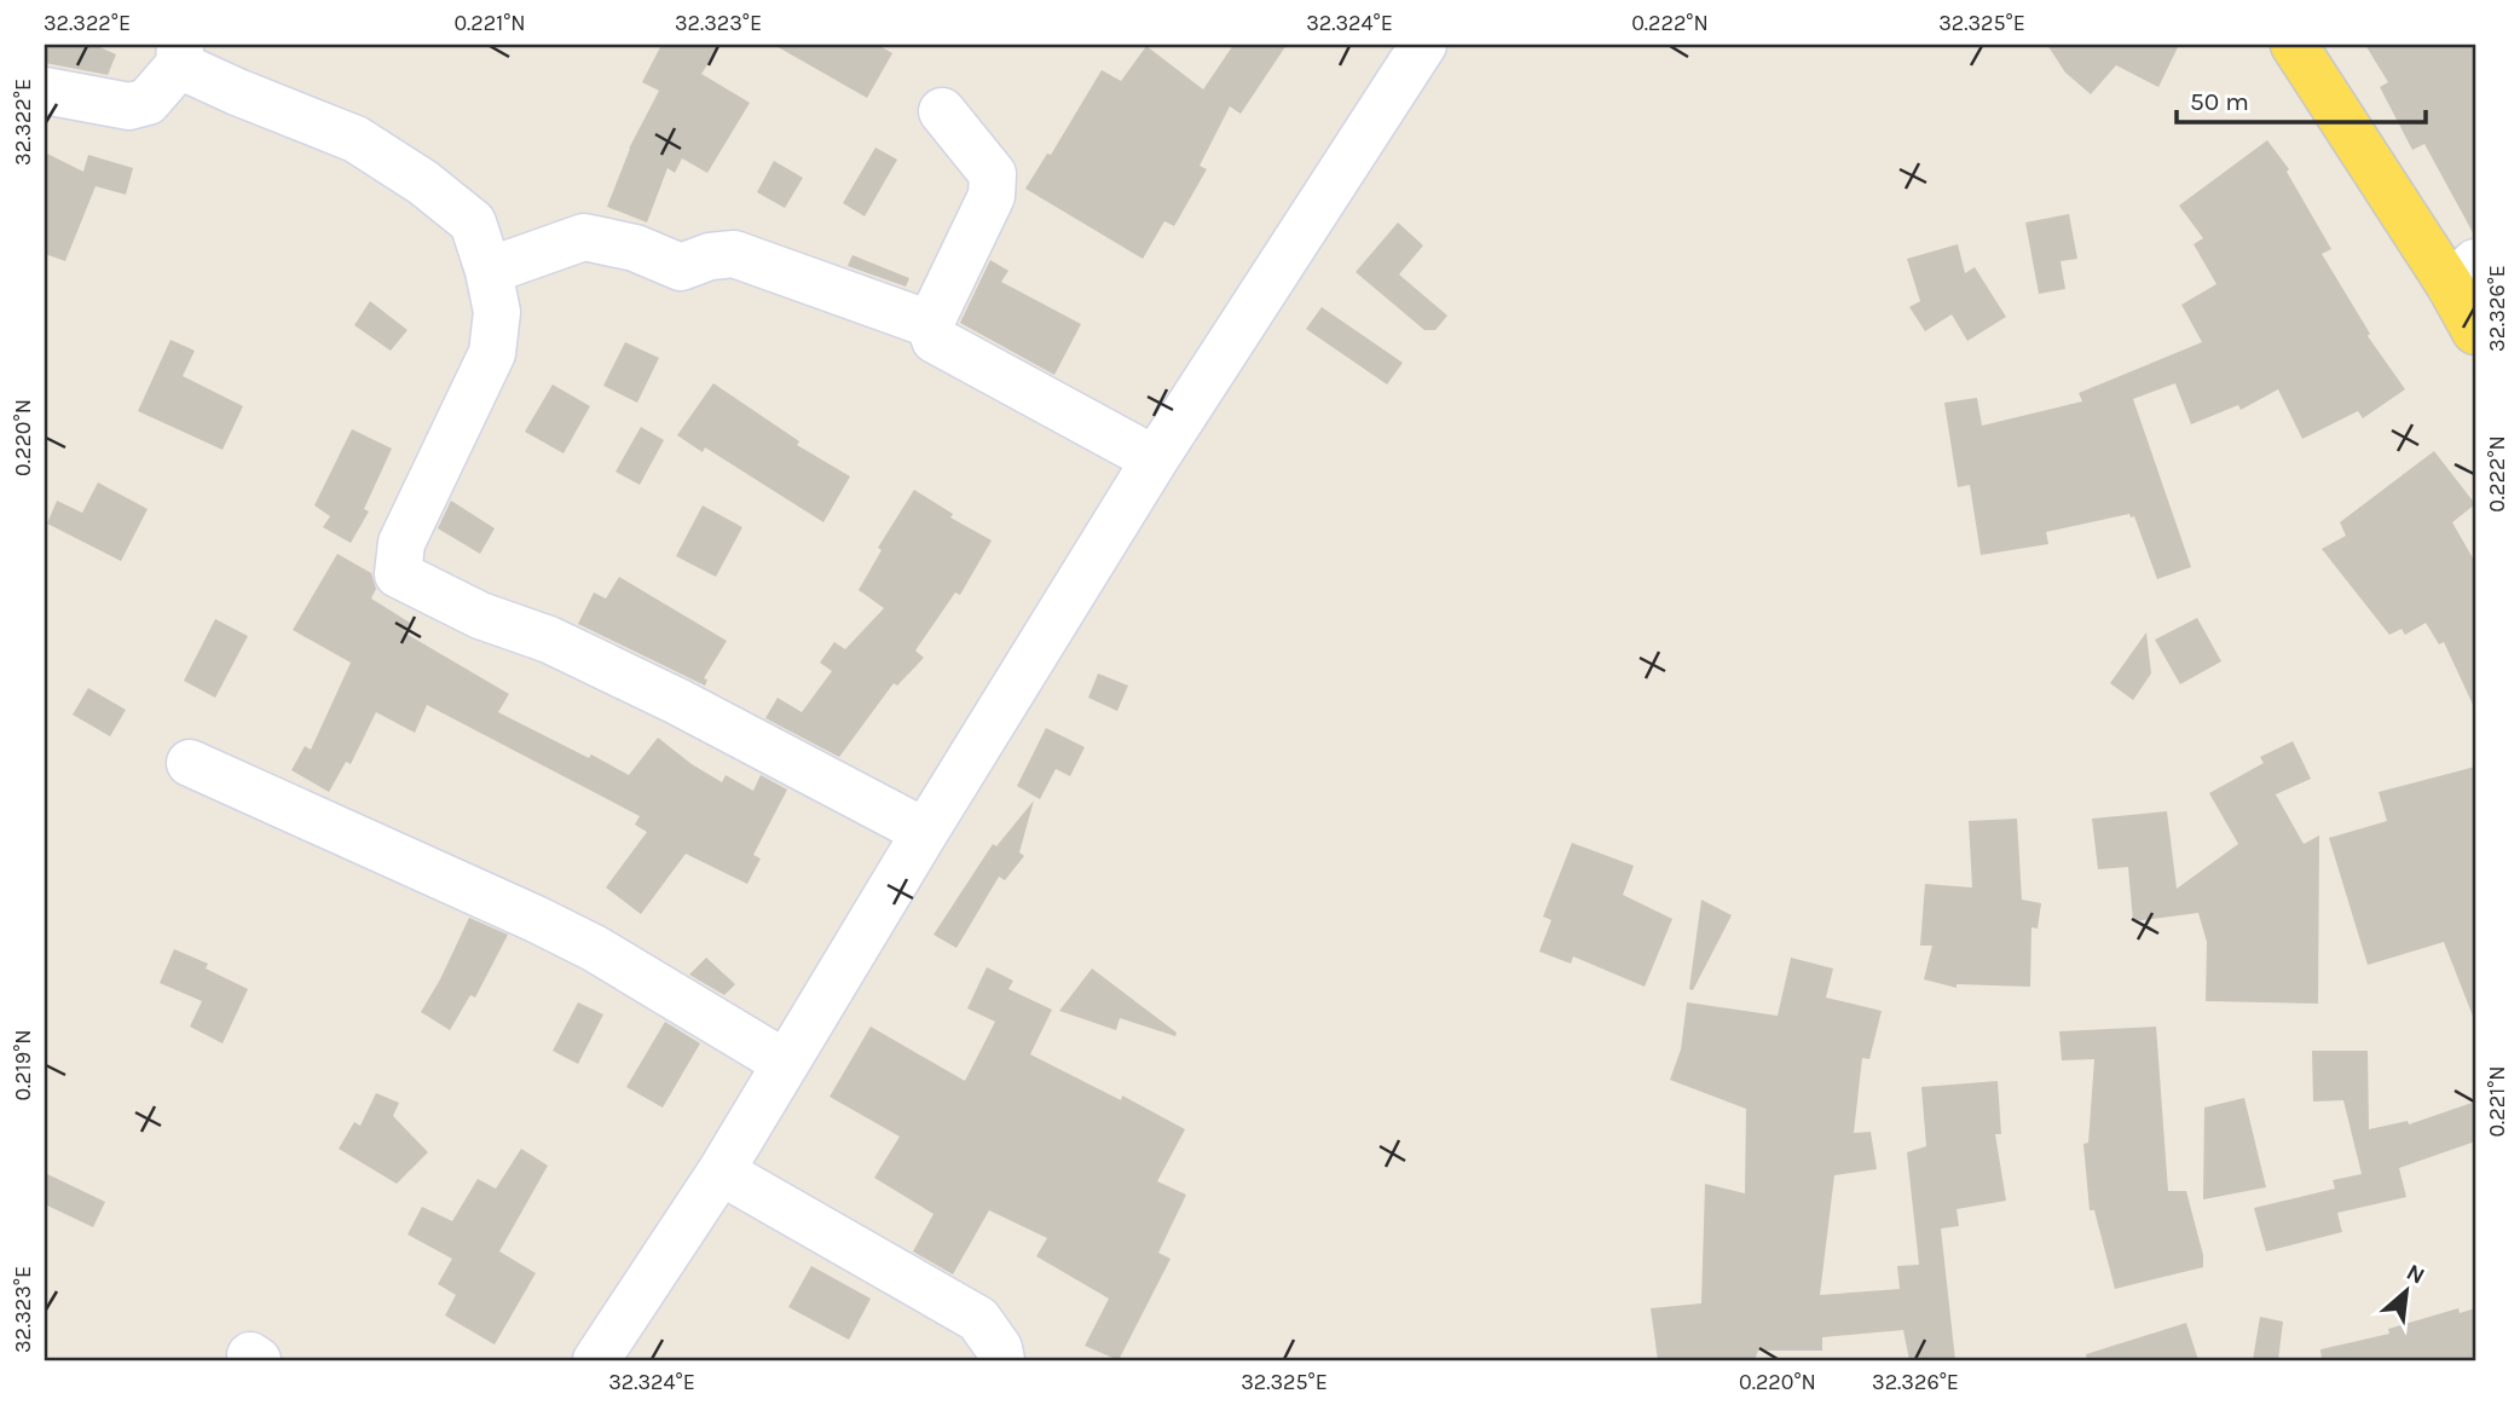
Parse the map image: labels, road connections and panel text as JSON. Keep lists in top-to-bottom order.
{
  "scale_bar": "50 m",
  "north": "top right",
  "coordinates": [
    "32.322°E",
    "0.221°N",
    "32.323°E",
    "32.324°E",
    "0.222°N",
    "32.325°E",
    "32.326°E",
    "0.220°N",
    "0.219°N"
  ]
}
